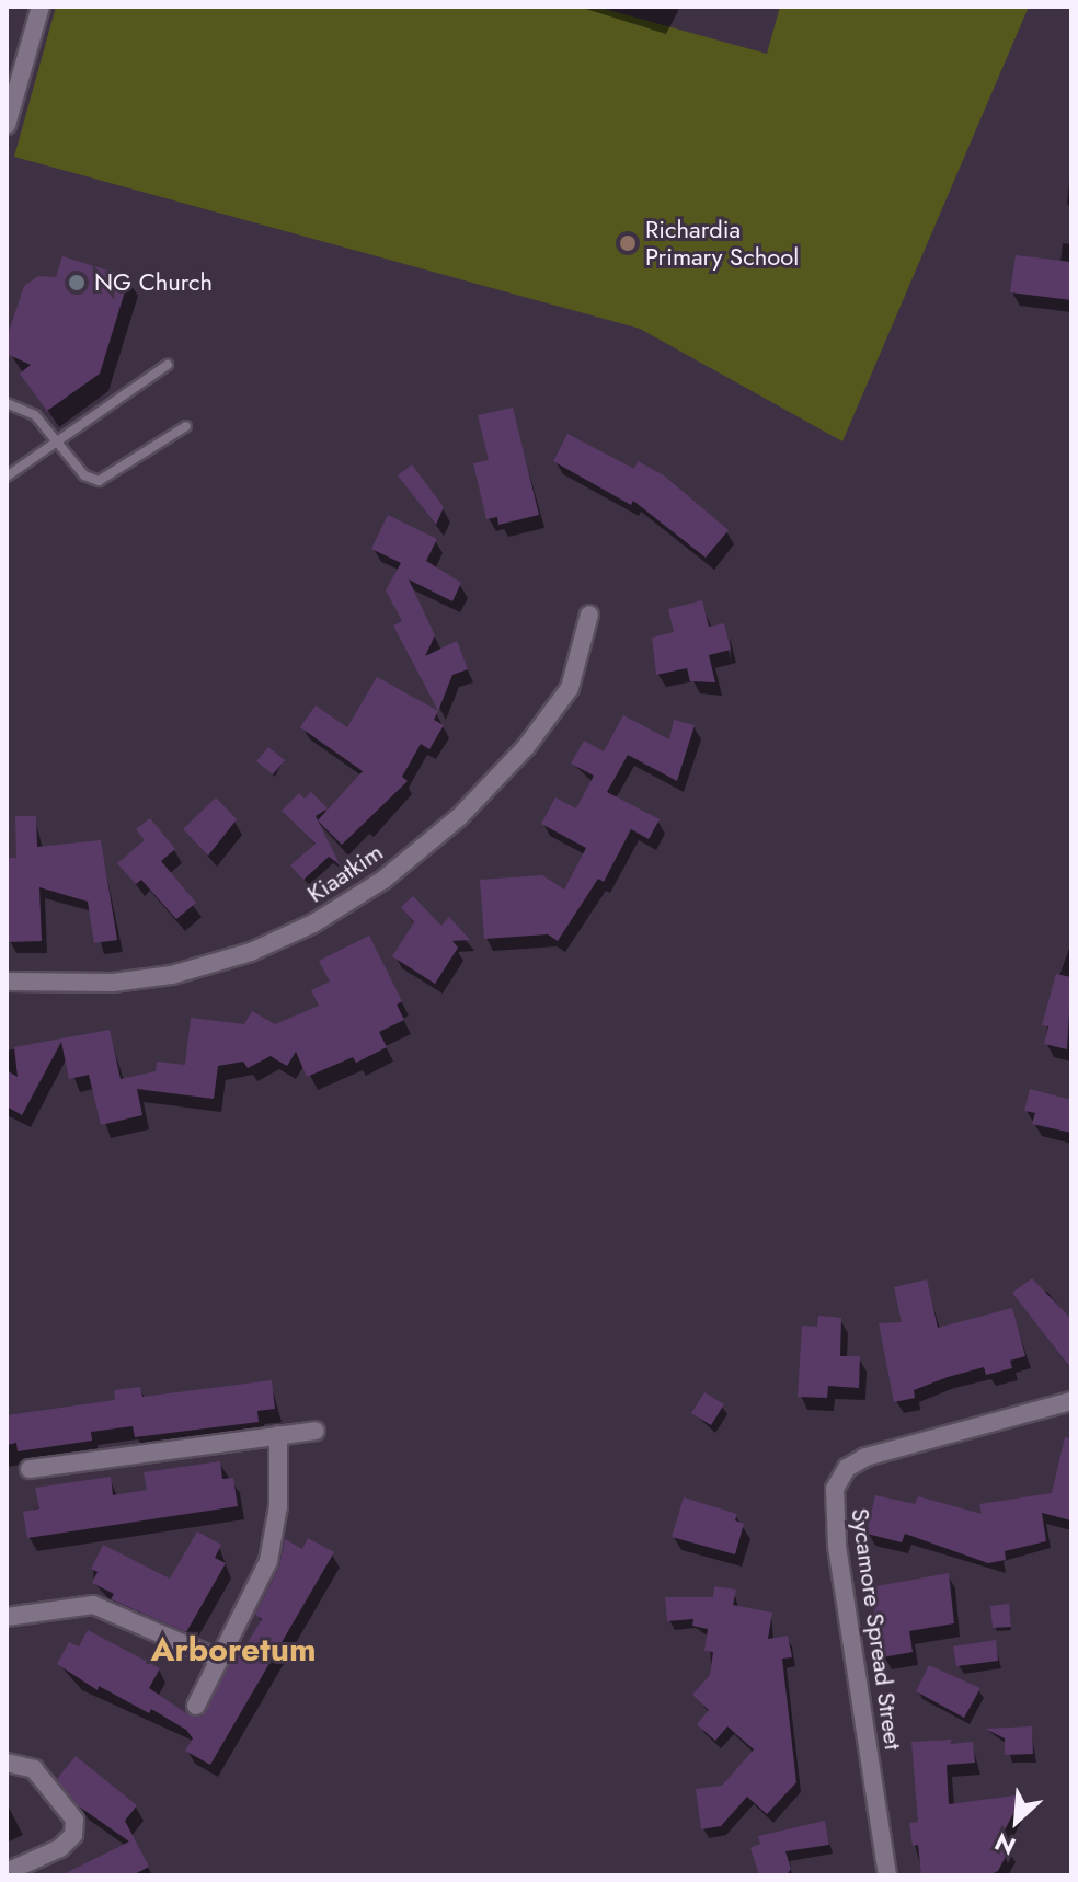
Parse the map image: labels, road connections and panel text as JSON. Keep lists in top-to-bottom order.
{
  "streets": {
    "street": ["Kiaatkim", "Sycamore Spread Street"]
  },
  "districts": ["Arboretum"],
  "places": ["Richardia Primary School", "NG Church"],
  "north": "bottom left"
}
